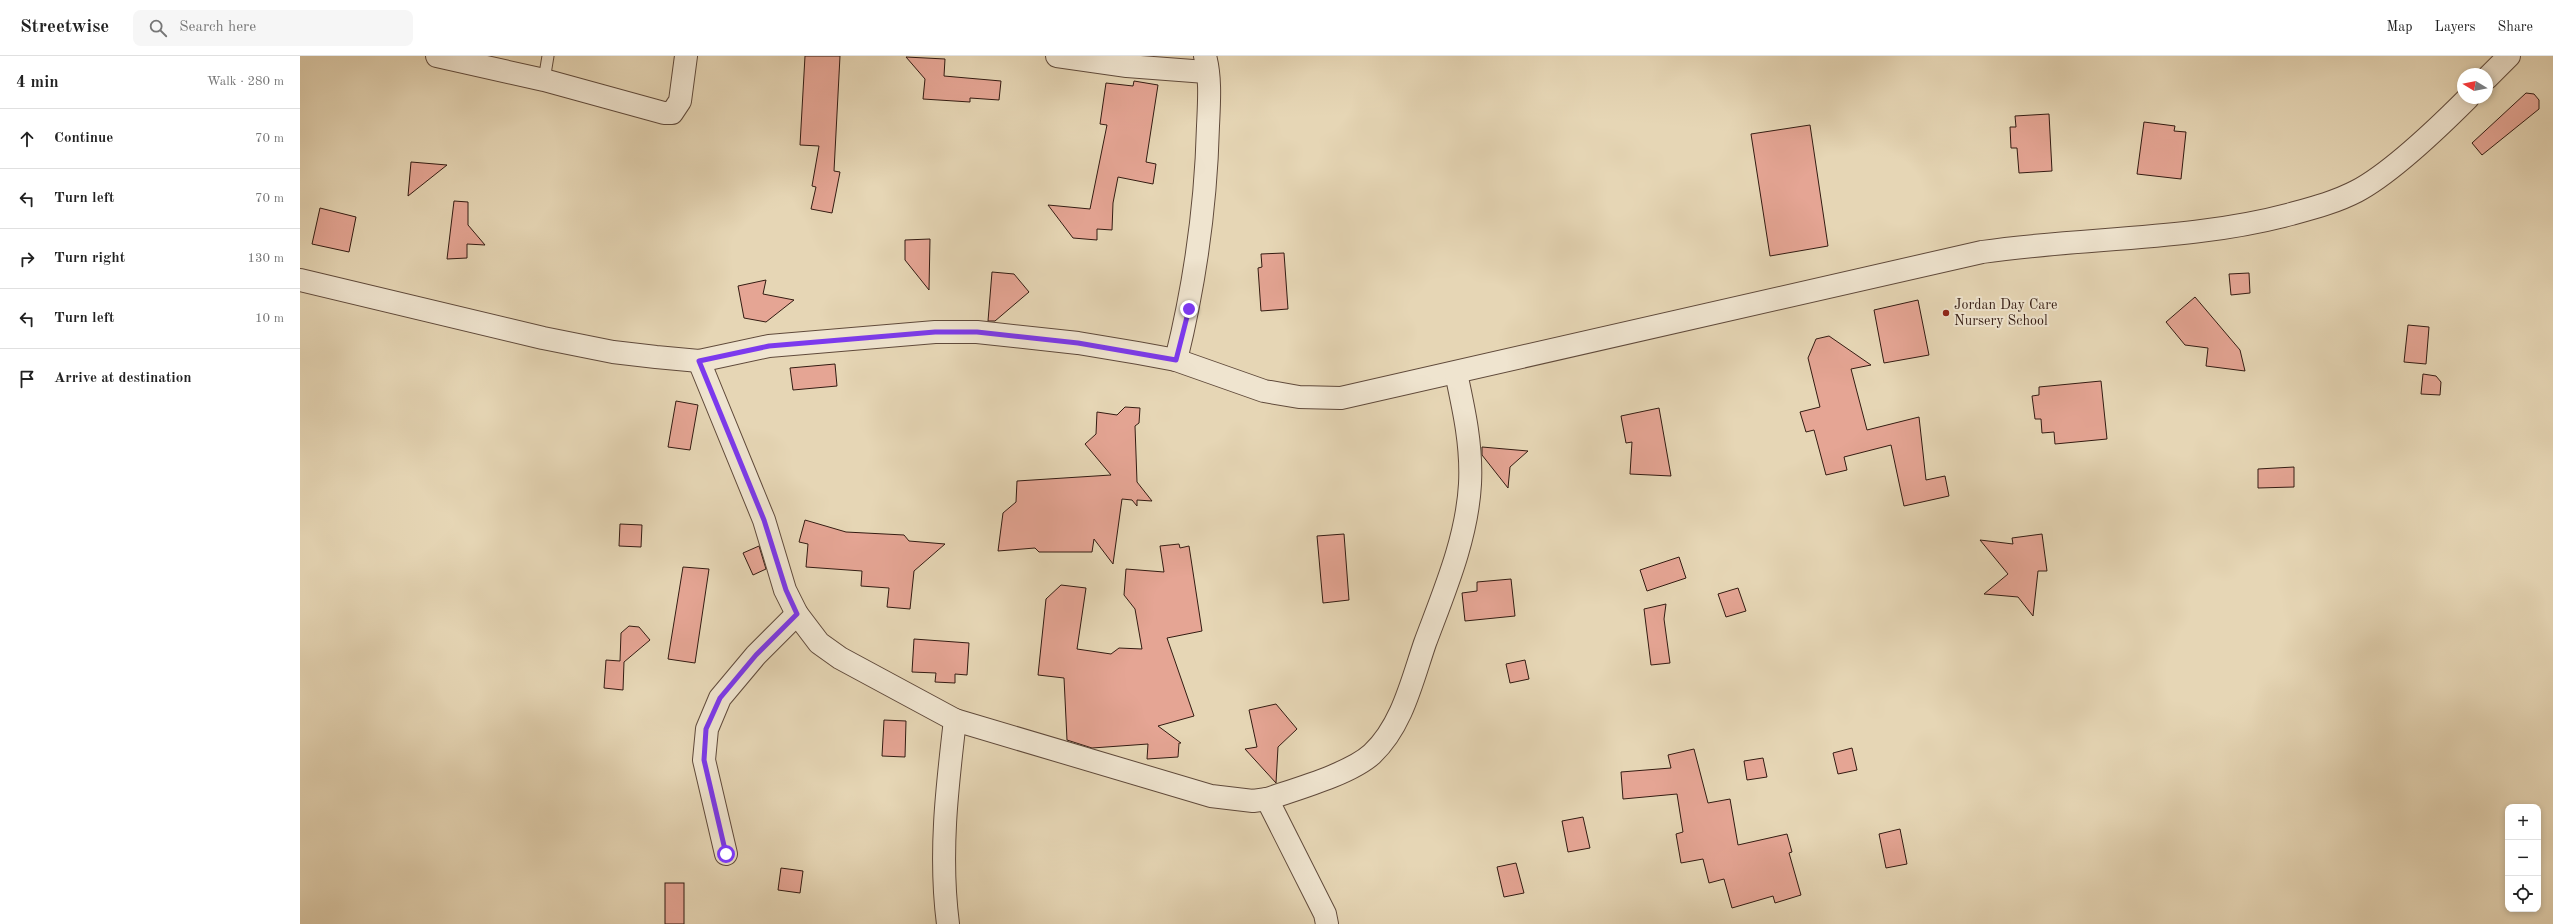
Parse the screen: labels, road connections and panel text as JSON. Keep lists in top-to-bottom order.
{
  "places": ["Jordan Day Care Nursery School"],
  "north": "left",
  "page": {
    "header": "Streetwise",
    "search": "Search here",
    "nav": ["Map", "Layers", "Share"],
    "heading": ["4 min", "Walk · 280 m"],
    "list": [
      ["Continue", "70 m"],
      ["Turn left", "70 m"],
      ["Turn right", "130 m"],
      ["Turn left", "10 m"],
      "Arrive at destination"
    ],
    "map_buttons": ["+", "−"]
  }
}
